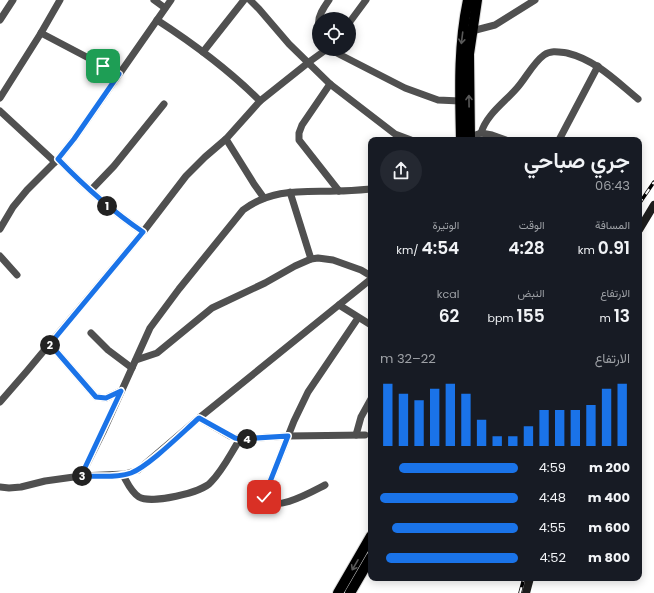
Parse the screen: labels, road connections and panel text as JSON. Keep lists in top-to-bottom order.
{
  "page": {
    "heading": ["جري صباحي", "06:43"],
    "pins": [
      "1",
      "2",
      "4",
      "3"
    ],
    "stats": [
      ["المسافة", "0.91 km"],
      ["الوقت", "4:28"],
      ["الوتيرة", "4:54 /km"],
      ["الارتفاع", "13 m"],
      ["النبض", "155 bpm"],
      ["kcal", "62"]
    ],
    "chart": ["الارتفاع", "22–32 m"],
    "list": [
      {
        "name": "200 m",
        "note": "4:59"
      },
      {
        "name": "400 m",
        "note": "4:48"
      },
      {
        "name": "600 m",
        "note": "4:55"
      },
      {
        "name": "800 m",
        "note": "4:52"
      }
    ]
  }
}
